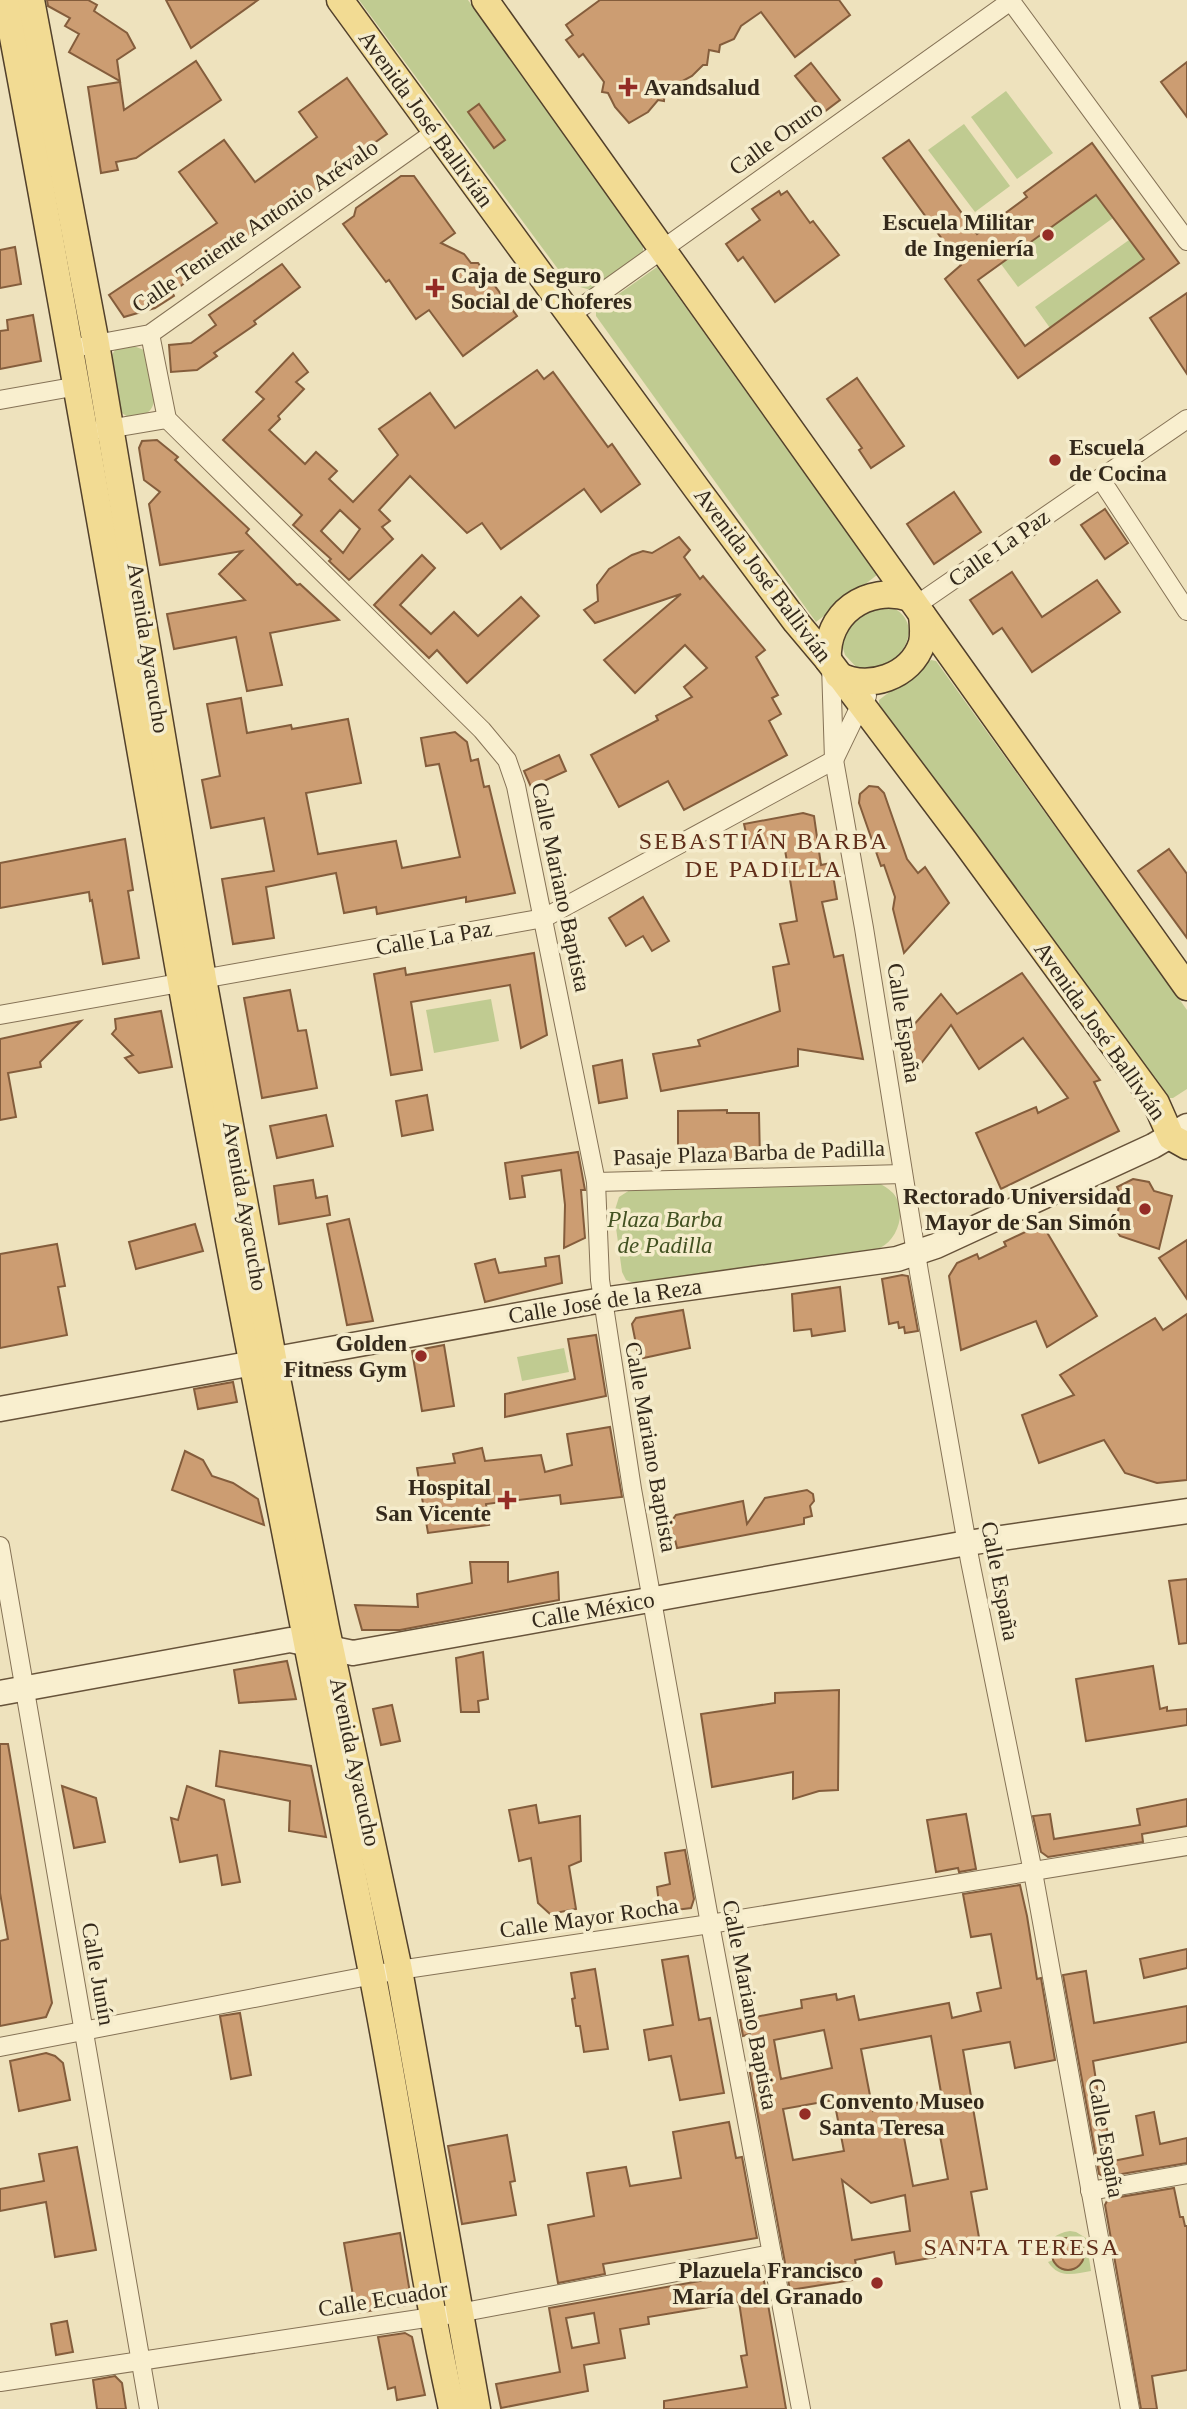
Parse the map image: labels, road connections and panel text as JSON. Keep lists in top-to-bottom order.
{
  "streets": {
    "main road": [
      "Avenida José Ballivián",
      "Avenida Ayacucho",
      "Calle José de la Reza",
      "Calle México"
    ],
    "street": [
      "Calle Oruro",
      "Calle Teniente Antonio Arévalo",
      "Calle La Paz",
      "Calle Mariano Baptista",
      "Calle España",
      "Pasaje Plaza Barba de Padilla",
      "Calle Mayor Rocha",
      "Calle Junín",
      "Calle Ecuador"
    ]
  },
  "crossings": [
    ["Avenida José Ballivián", "Calle Oruro"],
    ["Avenida José Ballivián", "Calle Teniente Antonio Arévalo"],
    ["Avenida José Ballivián", "Calle La Paz"],
    ["Avenida José Ballivián", "Calle José de la Reza"],
    ["Calle Teniente Antonio Arévalo", "Avenida Ayacucho"],
    ["Calle La Paz", "Avenida Ayacucho"],
    ["Calle La Paz", "Calle Mariano Baptista"],
    ["Calle La Paz", "Calle España"],
    ["Avenida Ayacucho", "Calle José de la Reza"],
    ["Avenida Ayacucho", "Calle México"],
    ["Avenida Ayacucho", "Calle Mayor Rocha"],
    ["Avenida Ayacucho", "Calle Ecuador"],
    ["Calle Mariano Baptista", "Pasaje Plaza Barba de Padilla"],
    ["Calle Mariano Baptista", "Calle José de la Reza"],
    ["Calle Mariano Baptista", "Calle México"],
    ["Calle Mariano Baptista", "Calle Mayor Rocha"],
    ["Calle Mariano Baptista", "Calle Ecuador"],
    ["Calle España", "Pasaje Plaza Barba de Padilla"],
    ["Calle España", "Calle José de la Reza"],
    ["Calle España", "Calle México"],
    ["Calle España", "Calle Mayor Rocha"],
    ["Calle México", "Calle Junín"],
    ["Calle Mayor Rocha", "Calle Junín"],
    ["Calle Junín", "Calle Ecuador"]
  ],
  "districts": ["SEBASTIÁN BARBA DE PADILLA", "SANTA TERESA"],
  "parks": ["Plaza Barba de Padilla"],
  "places": {
    "health": ["Avandsalud", "Caja de Seguro Social de Choferes", "Hospital San Vicente"],
    "other": [
      "Escuela Militar de Ingeniería",
      "Escuela de Cocina",
      "Rectorado Universidad Mayor de San Simón",
      "Golden Fitness Gym",
      "Convento Museo Santa Teresa",
      "Plazuela Francisco María del Granado"
    ]
  }
}
